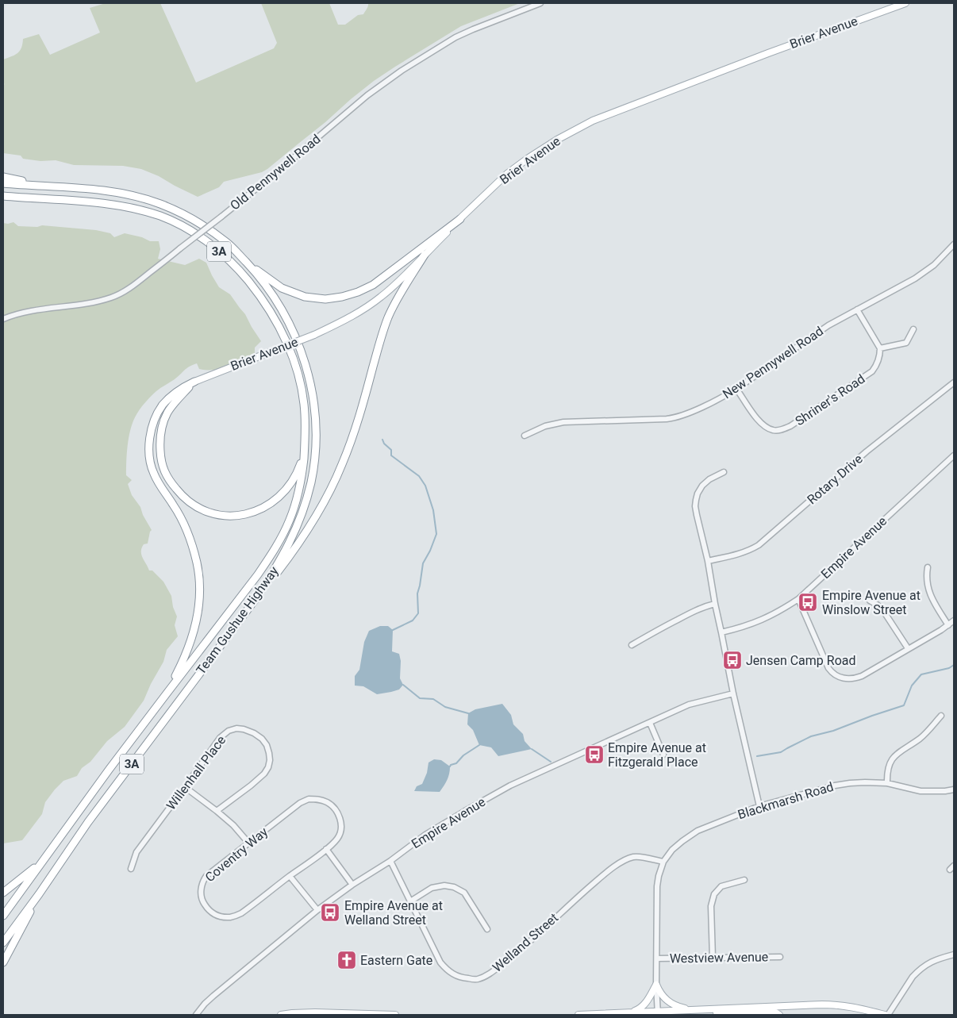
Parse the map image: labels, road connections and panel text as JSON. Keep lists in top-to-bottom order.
{
  "streets": {
    "highway": ["3A", "Team Gushue Highway"],
    "main road": ["Brier Avenue"],
    "street": [
      "Old Pennywell Road",
      "New Pennywell Road",
      "Shriner's Road",
      "Rotary Drive",
      "Empire Avenue",
      "Willenhall Place",
      "Blackmarsh Road",
      "Coventry Way",
      "Welland Street",
      "Westview Avenue"
    ]
  },
  "crossings": [
    ["New Pennywell Road", "Shriner's Road"],
    ["Empire Avenue", "Welland Street"],
    ["Blackmarsh Road", "Welland Street"],
    ["Blackmarsh Road", "Westview Avenue"]
  ],
  "places": {
    "bus stop": [
      "Empire Avenue at Winslow Street",
      "Jensen Camp Road",
      "Empire Avenue at Fitzgerald Place",
      "Empire Avenue at Welland Street"
    ],
    "church": ["Eastern Gate"]
  }
}
